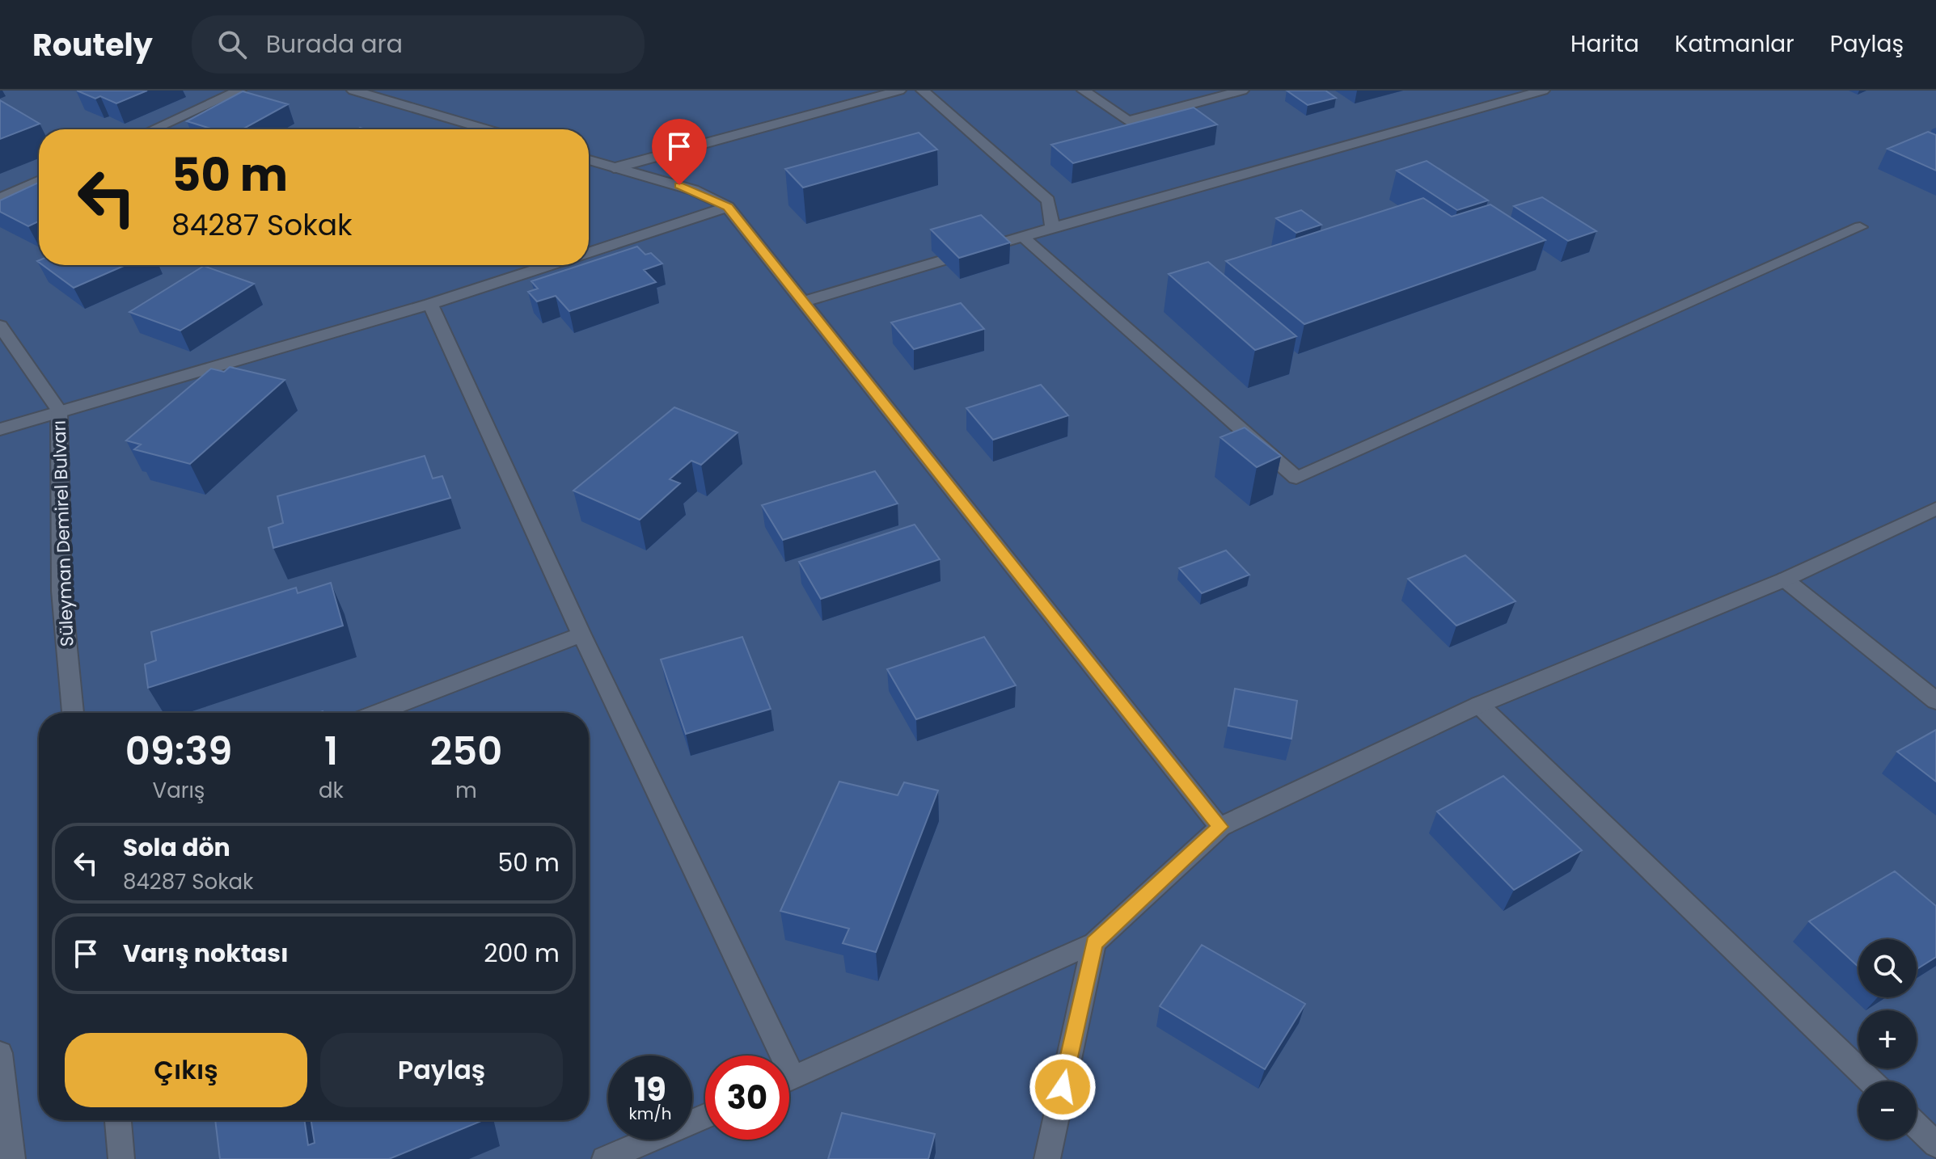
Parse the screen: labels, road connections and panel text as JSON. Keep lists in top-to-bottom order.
{
  "streets": {
    "street": ["Süleyman Demirel Bulvarı"]
  },
  "page": {
    "header": "Routely",
    "search": "Burada ara",
    "nav": ["Harita", "Katmanlar", "Paylaş"],
    "turn": ["50 m", "84287 Sokak"],
    "eta": [
      "09:39",
      "Varış",
      "1",
      "dk",
      "250",
      "m"
    ],
    "list": [
      {
        "name": "Sola dön",
        "note": "84287 Sokak",
        "value": "50 m"
      },
      {
        "name": "Varış noktası",
        "value": "200 m"
      }
    ],
    "map_buttons": ["+", "−"],
    "buttons": ["Çıkış", "Paylaş"],
    "speed": "19 km/h",
    "limit": "30"
  }
}
